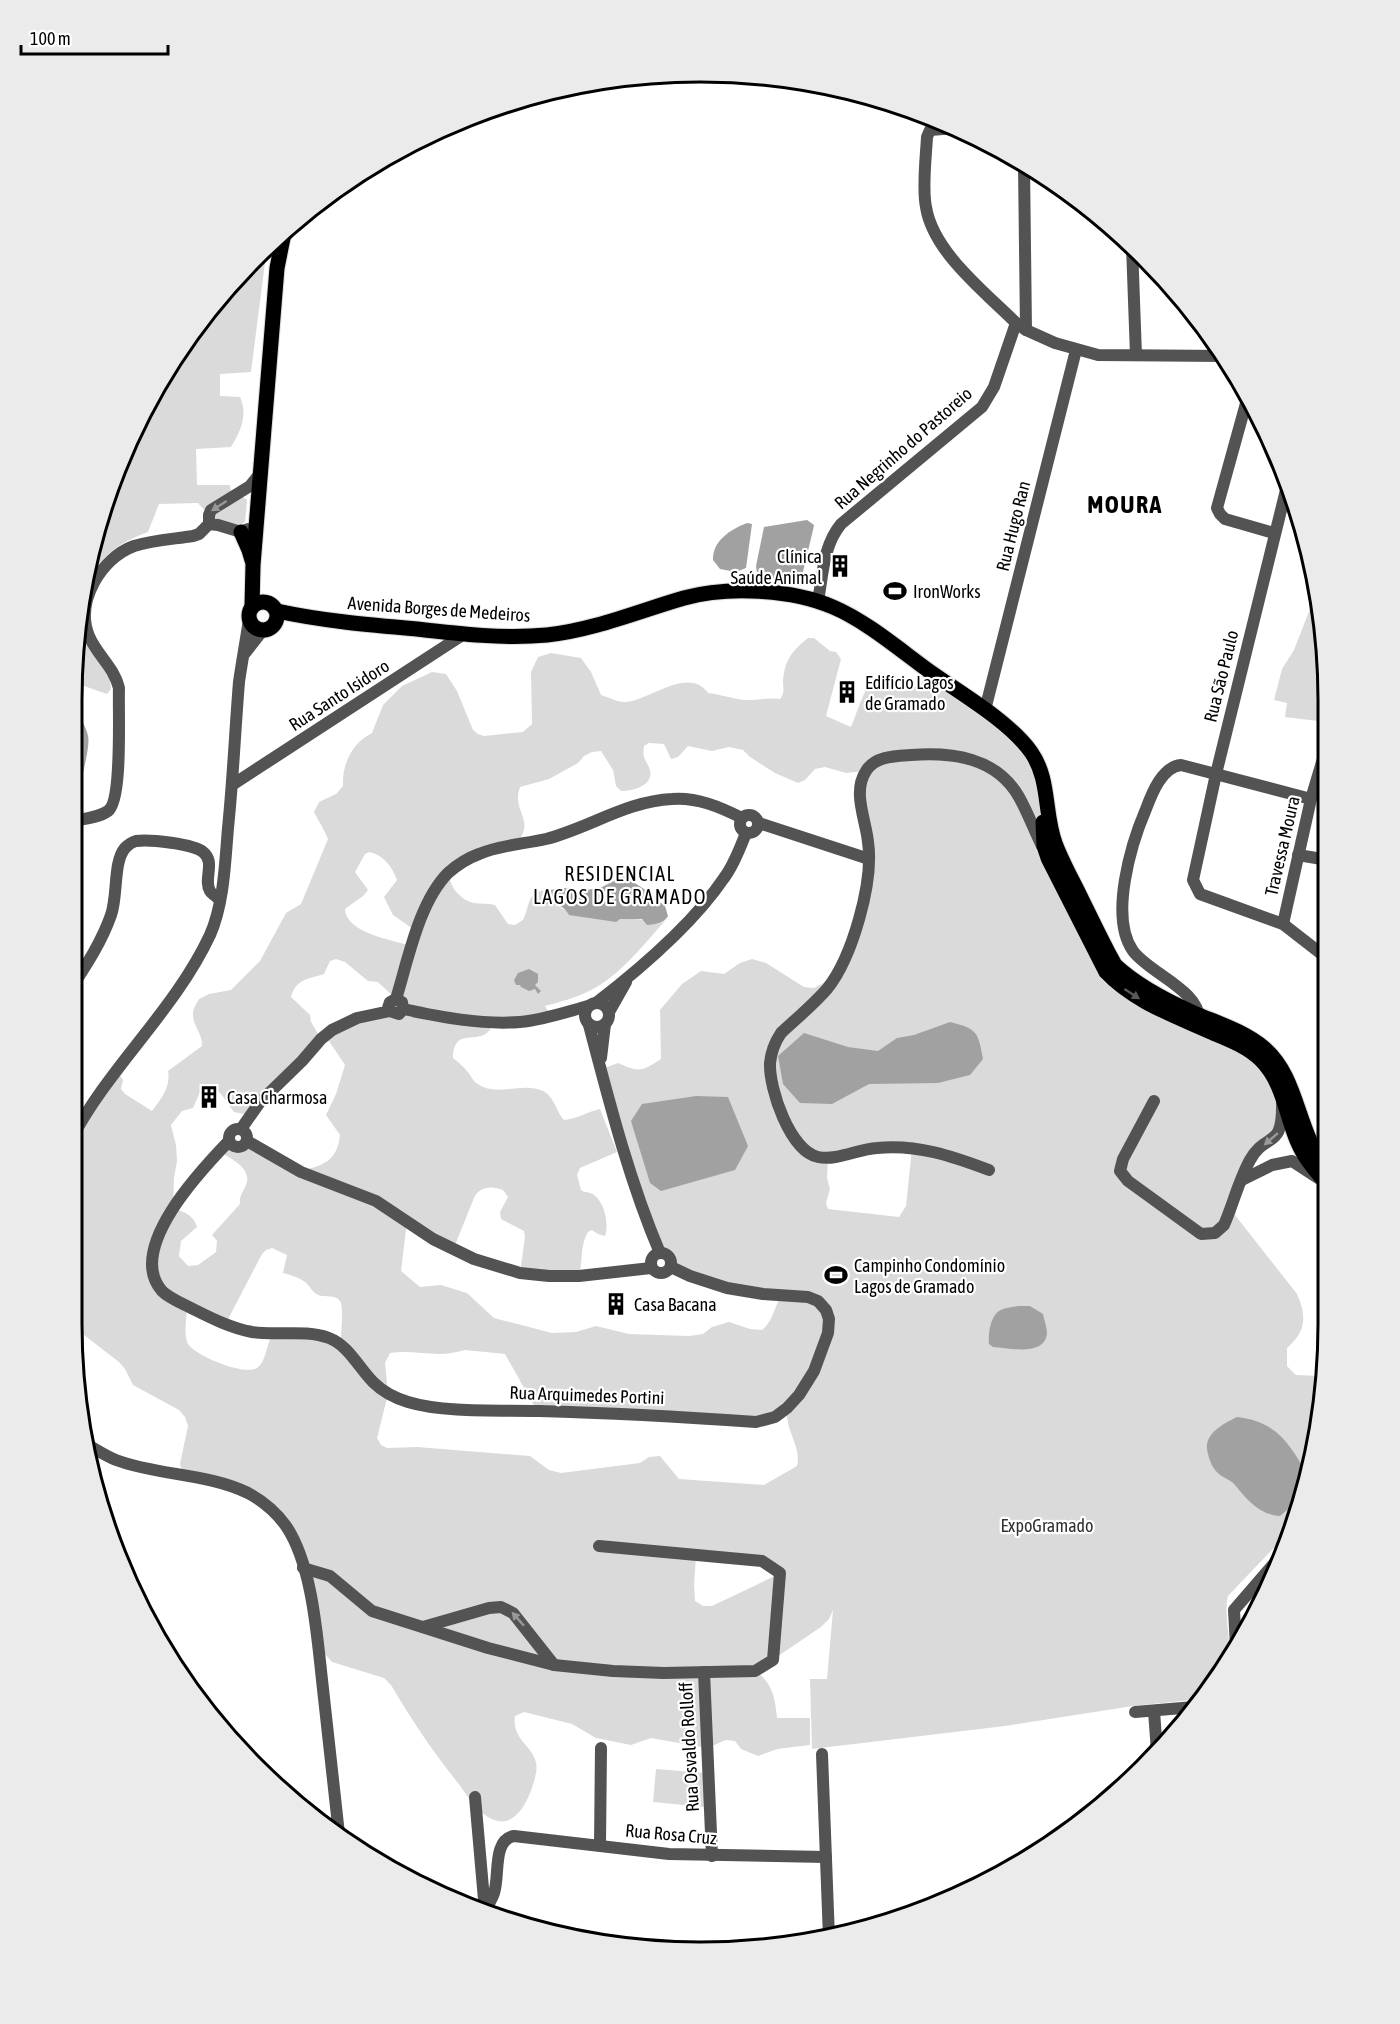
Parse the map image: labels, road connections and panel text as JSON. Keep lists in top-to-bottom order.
{
  "streets": {
    "main road": ["Avenida Borges de Medeiros"],
    "street": [
      "Rua Negrinho do Pastoreio",
      "Rua Hugo Ran",
      "Rua São Paulo",
      "Rua Santo Isidoro",
      "Travessa Moura",
      "Rua Arquimedes Portini",
      "Rua Osvaldo Rolloff",
      "Rua Rosa Cruz"
    ]
  },
  "crossings": [
    ["Rua Negrinho do Pastoreio", "Avenida Borges de Medeiros"],
    ["Rua Hugo Ran", "Avenida Borges de Medeiros"],
    ["Avenida Borges de Medeiros", "Rua Santo Isidoro"],
    ["Rua São Paulo", "Travessa Moura"],
    ["Rua Osvaldo Rolloff", "Rua Rosa Cruz"]
  ],
  "districts": ["MOURA", "RESIDENCIAL LAGOS DE GRAMADO"],
  "parks": ["ExpoGramado"],
  "places": {
    "building": [
      "Clínica Saúde Animal",
      "Edifício Lagos de Gramado",
      "Casa Charmosa",
      "Casa Bacana"
    ],
    "sports": ["IronWorks", "Campinho Condomínio Lagos de Gramado"]
  },
  "scale_bar": "100 m"
}
